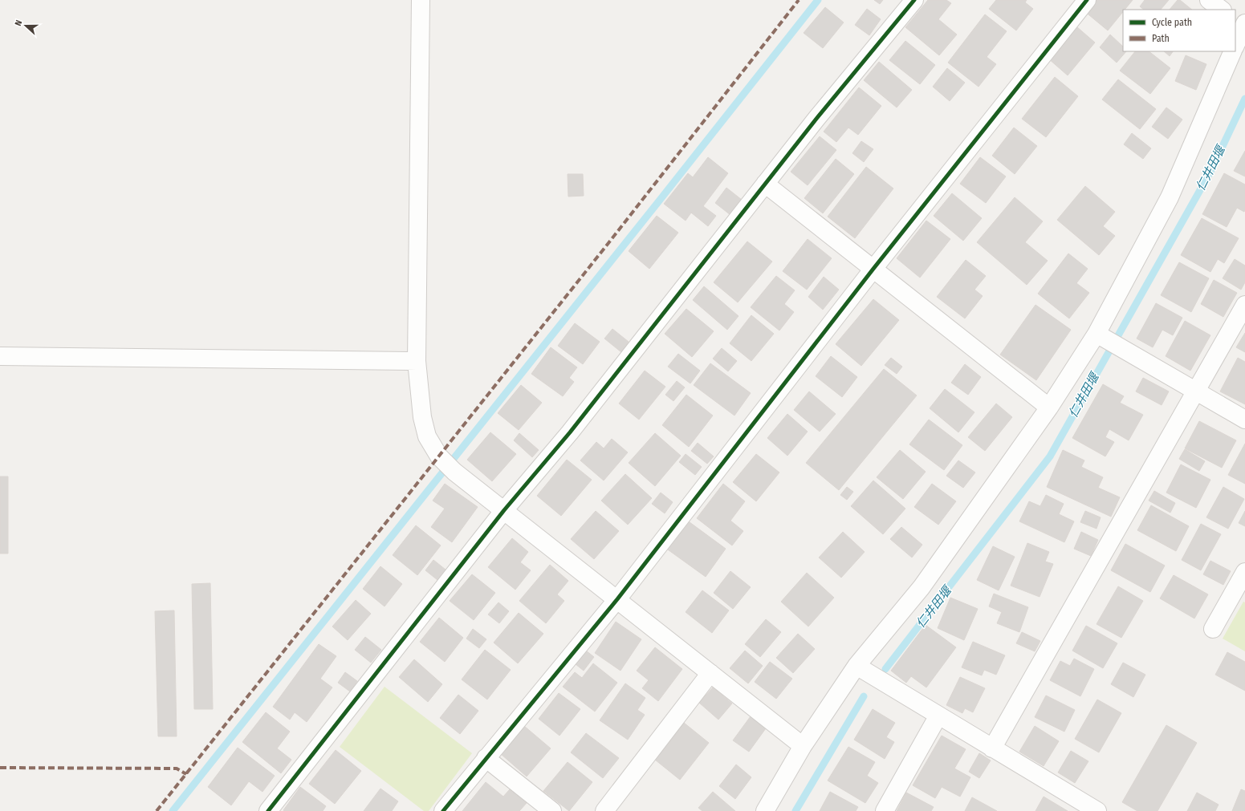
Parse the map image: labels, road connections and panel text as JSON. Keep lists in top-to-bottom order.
{
  "water": ["仁井田堰"],
  "legend": ["Cycle path", "Path"],
  "north": "left"
}
